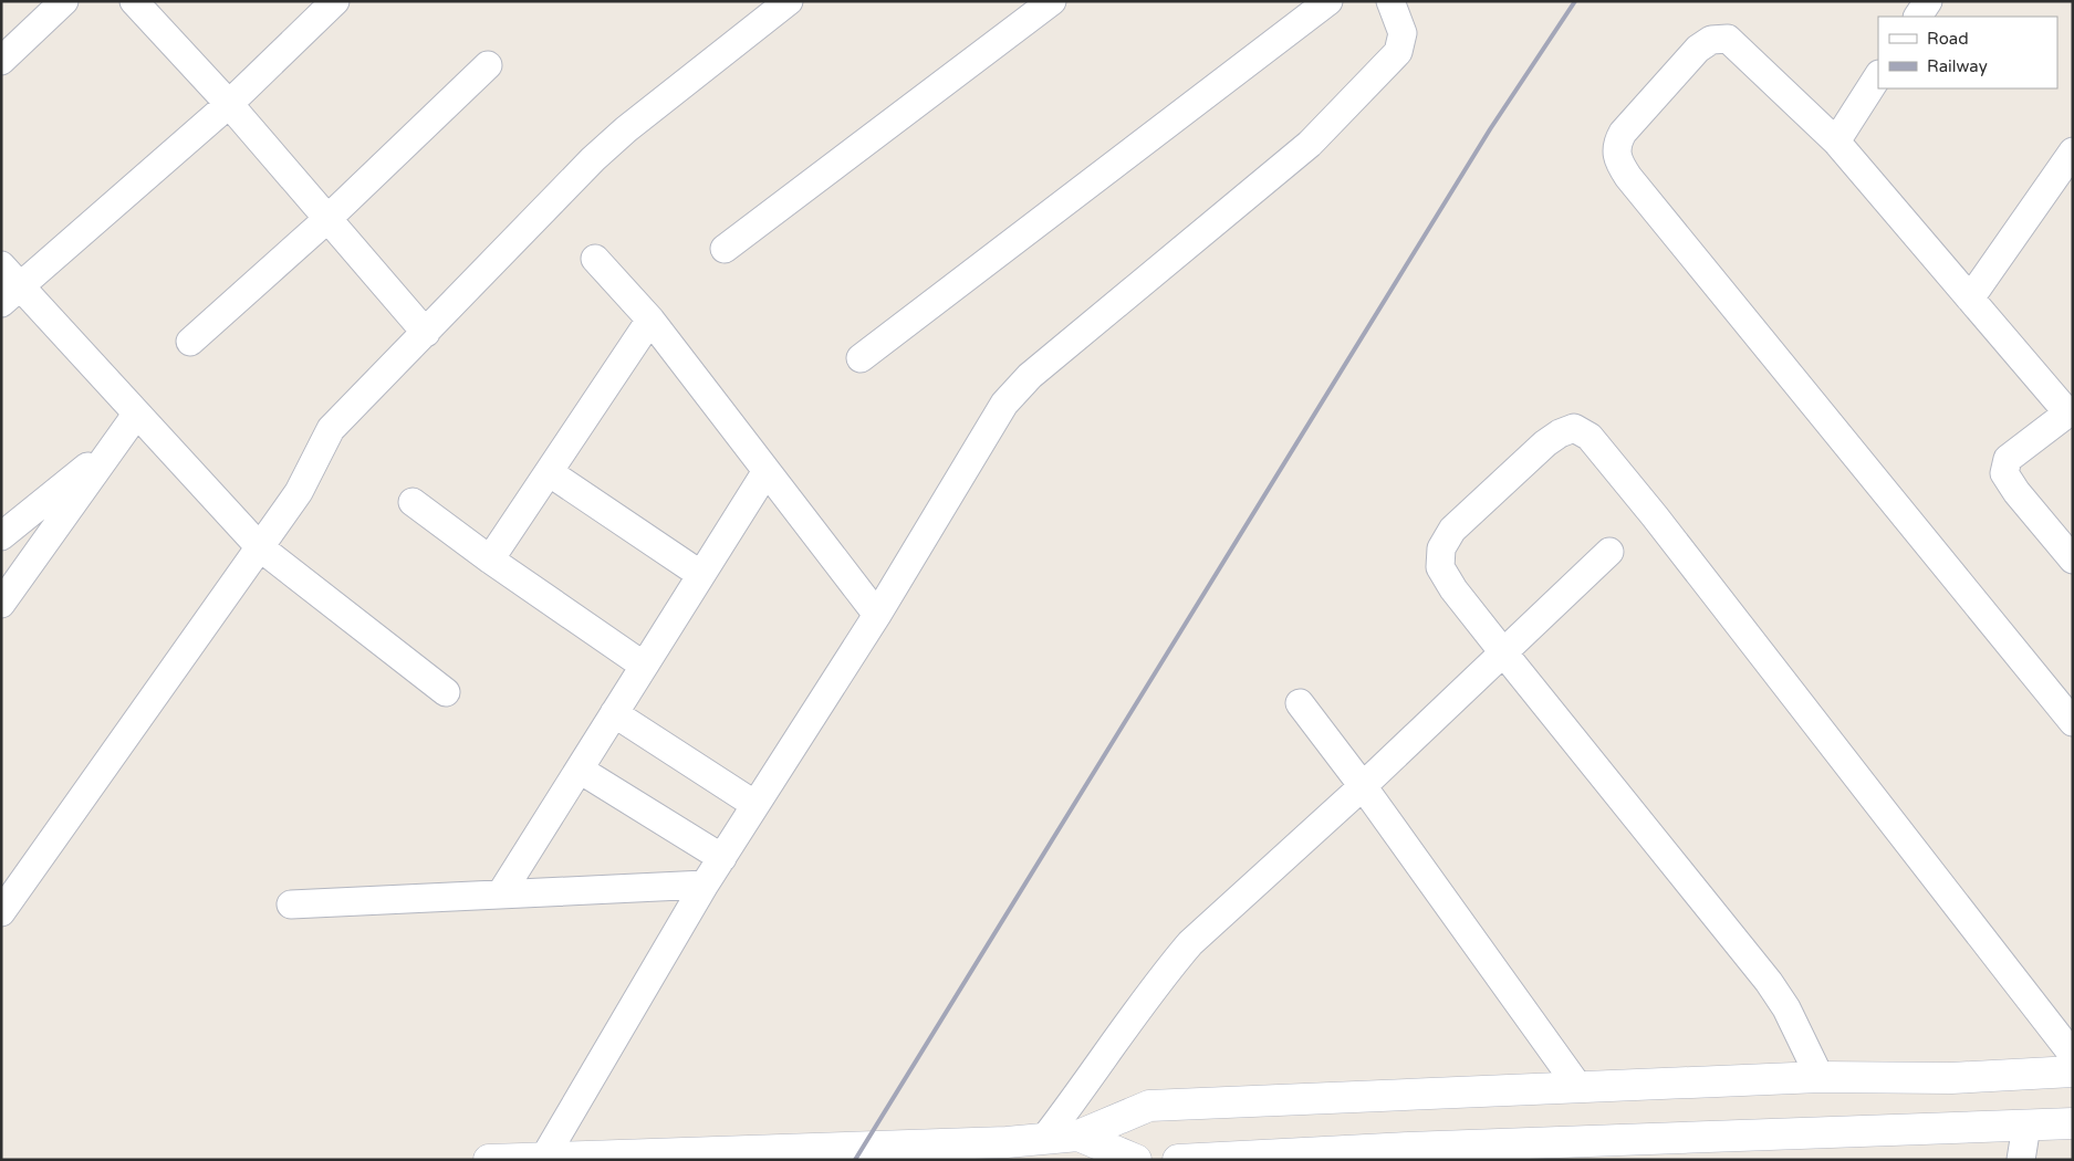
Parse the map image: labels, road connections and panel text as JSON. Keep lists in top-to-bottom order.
{
  "legend": ["Road", "Railway"]
}
